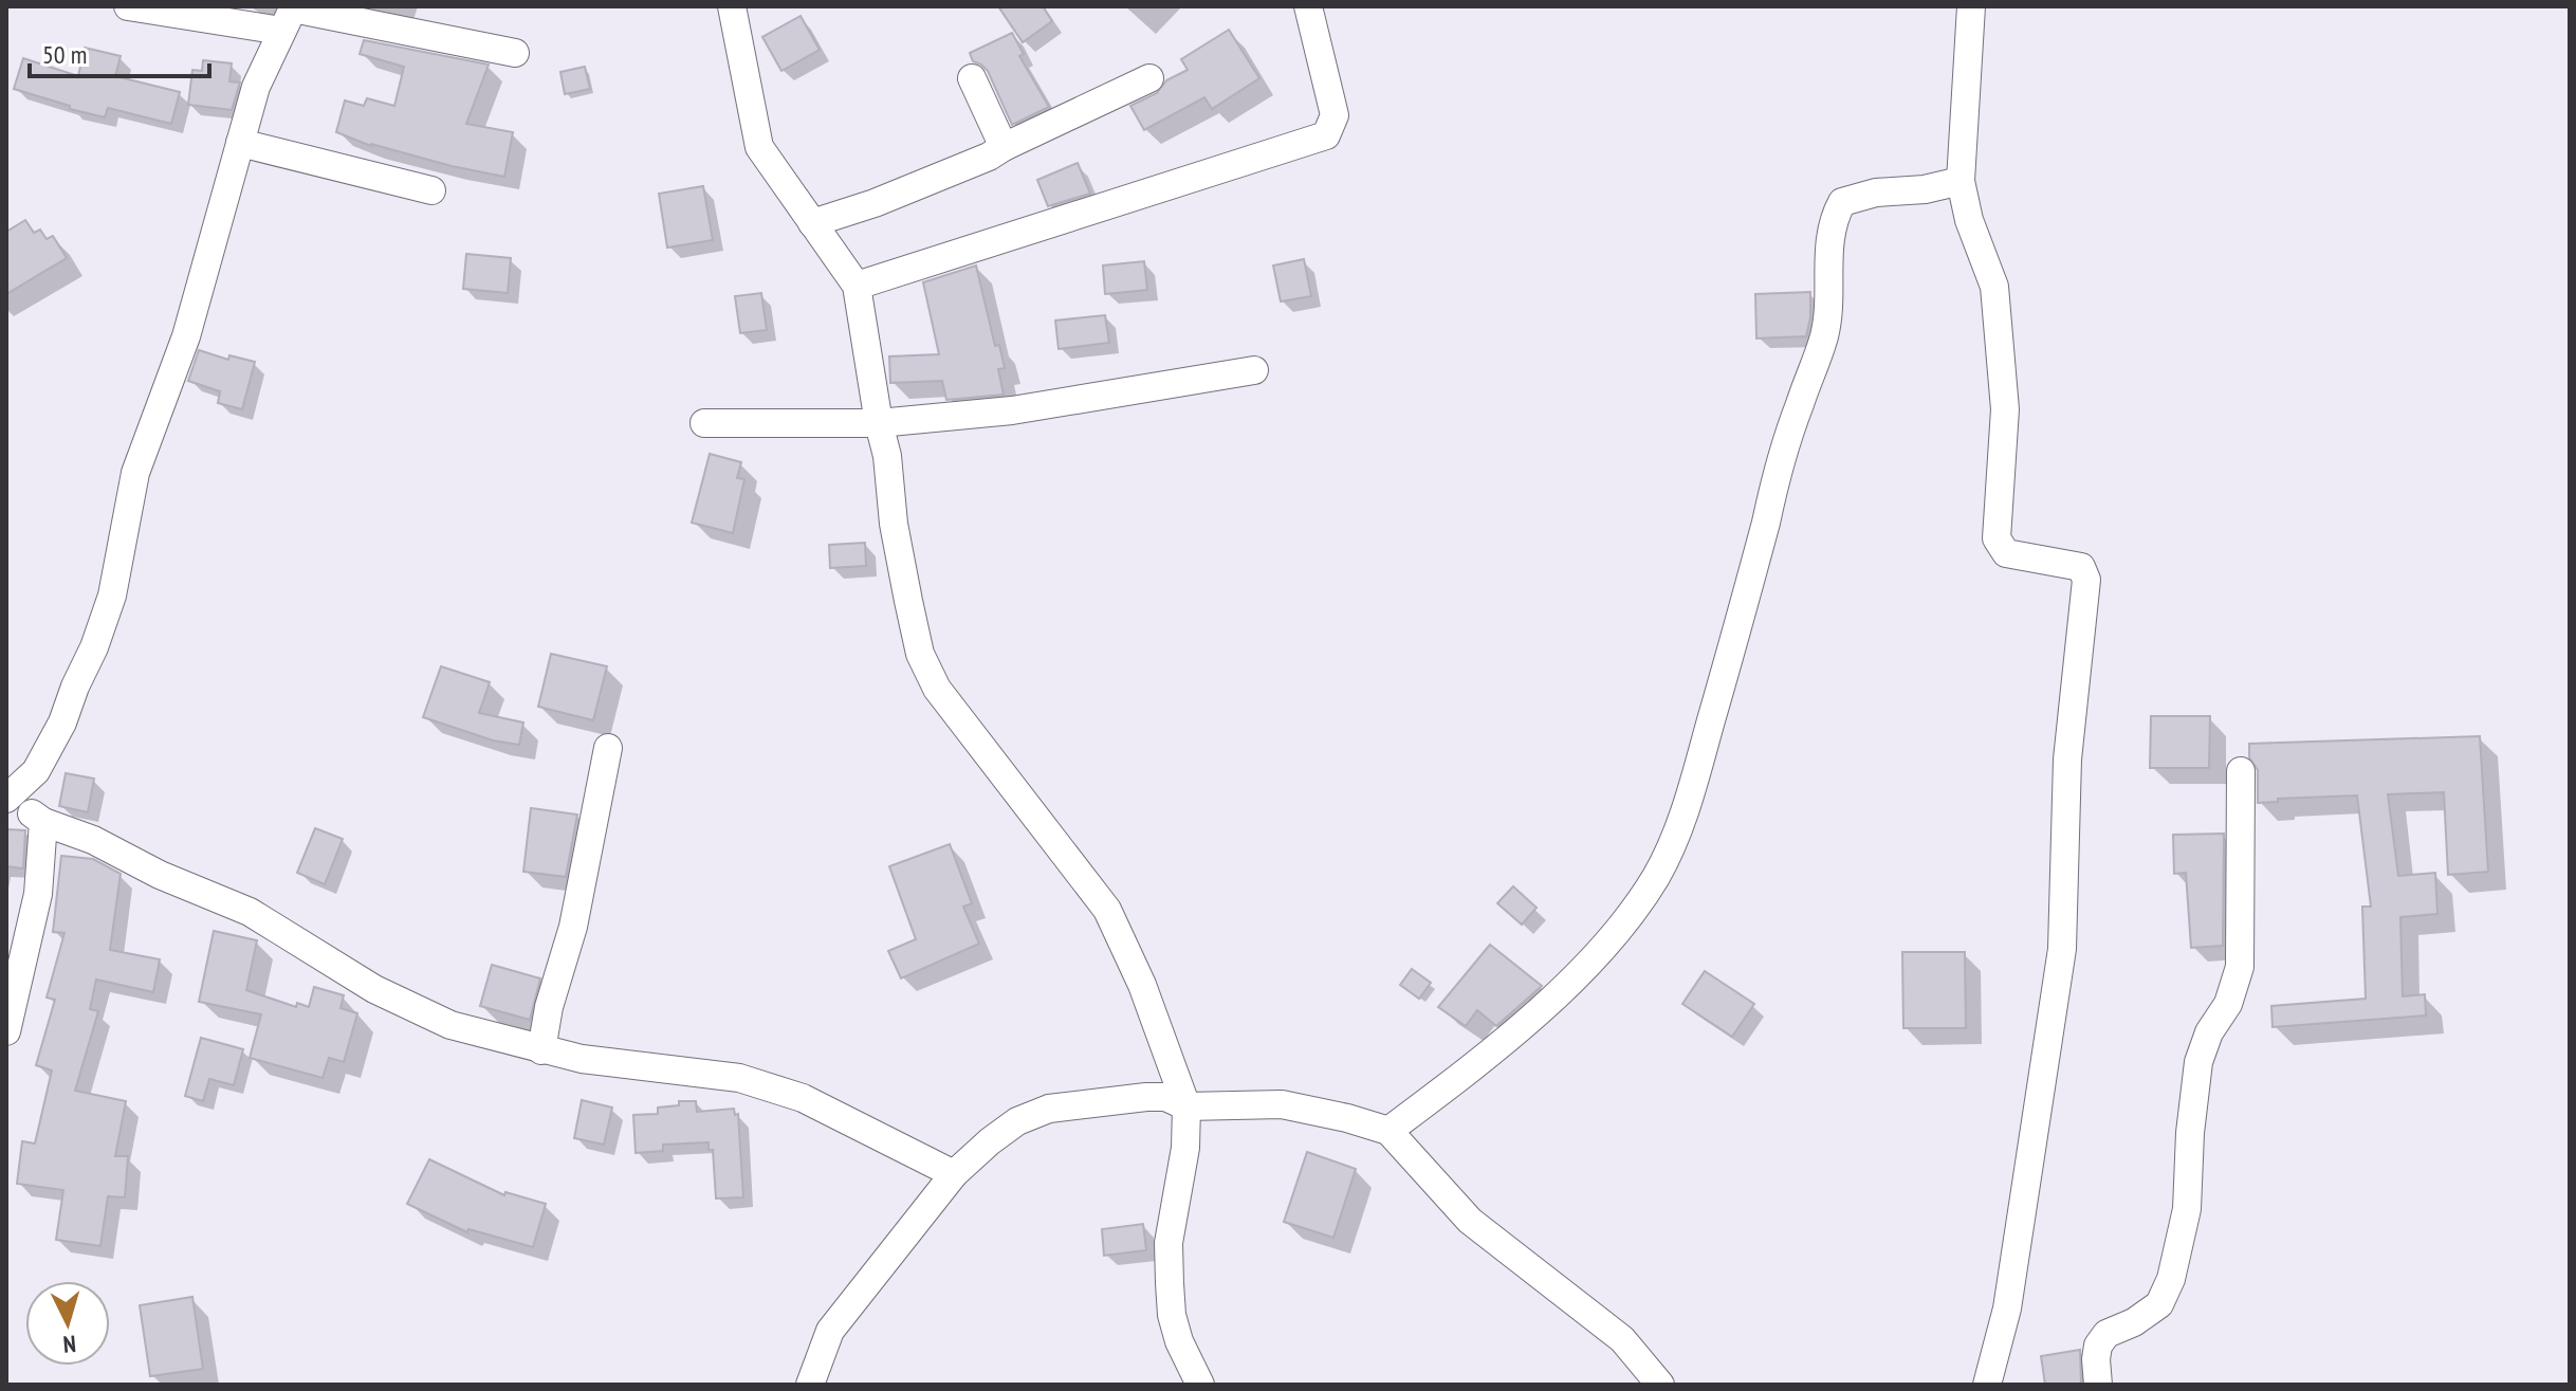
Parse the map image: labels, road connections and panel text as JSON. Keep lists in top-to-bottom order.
{
  "scale_bar": "50 m",
  "north": "bottom"
}
